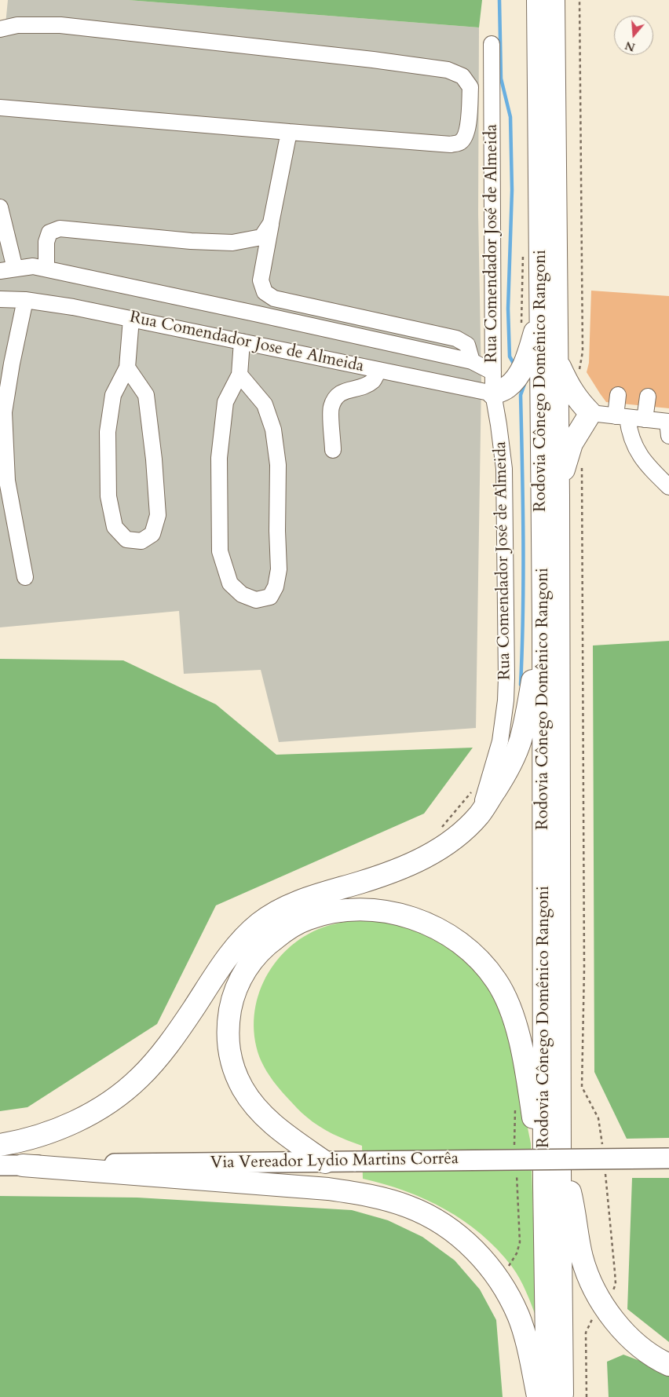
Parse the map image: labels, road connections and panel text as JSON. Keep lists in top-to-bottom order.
{
  "streets": {
    "highway": ["Rodovia Cônego Domênico Rangoni"],
    "main road": ["Via Vereador Lydio Martins Corrêa"],
    "street": ["Rua Comendador José de Almeida", "Rua Comendador Jose de Almeida"]
  },
  "crossings": [
    ["Rua Comendador José de Almeida", "Rua Comendador Jose de Almeida"]
  ],
  "north": "bottom"
}
